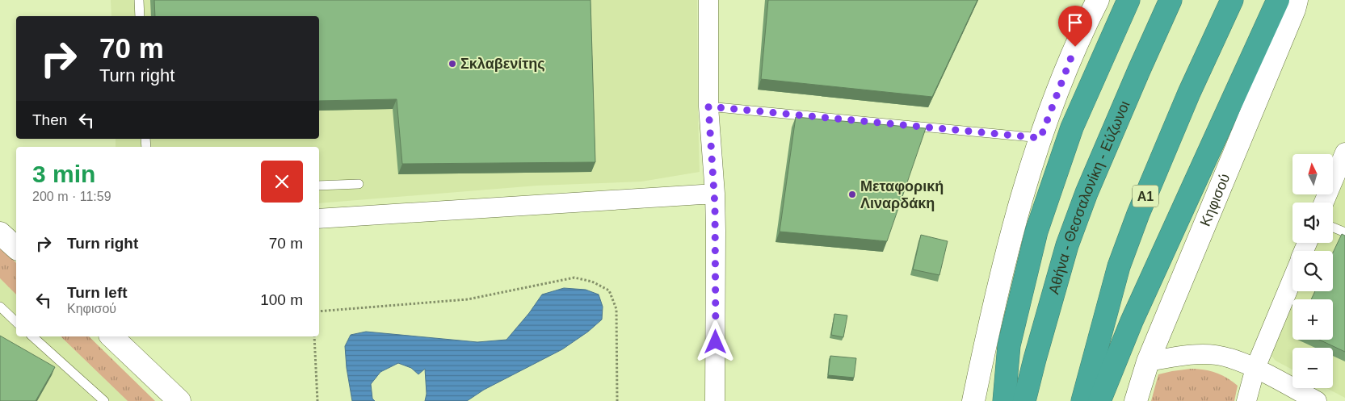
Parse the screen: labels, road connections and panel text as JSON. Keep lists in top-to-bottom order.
{
  "streets": {
    "highway": ["Α1", "Αθήνα - Θεσσαλονίκη - Εύζωνοι"],
    "street": ["Κηφισού"]
  },
  "places": ["Σκλαβενίτης", "Μεταφορική Λιναρδάκη"],
  "north": "top",
  "page": {
    "turn": ["70 m", "Turn right"],
    "then": "Then",
    "heading": ["3 min", "200 m · 11:59"],
    "map_buttons": ["+", "−"],
    "list": [
      {
        "name": "Turn right",
        "value": "70 m"
      },
      {
        "name": "Turn left",
        "note": "Κηφισού",
        "value": "100 m"
      }
    ]
  }
}
